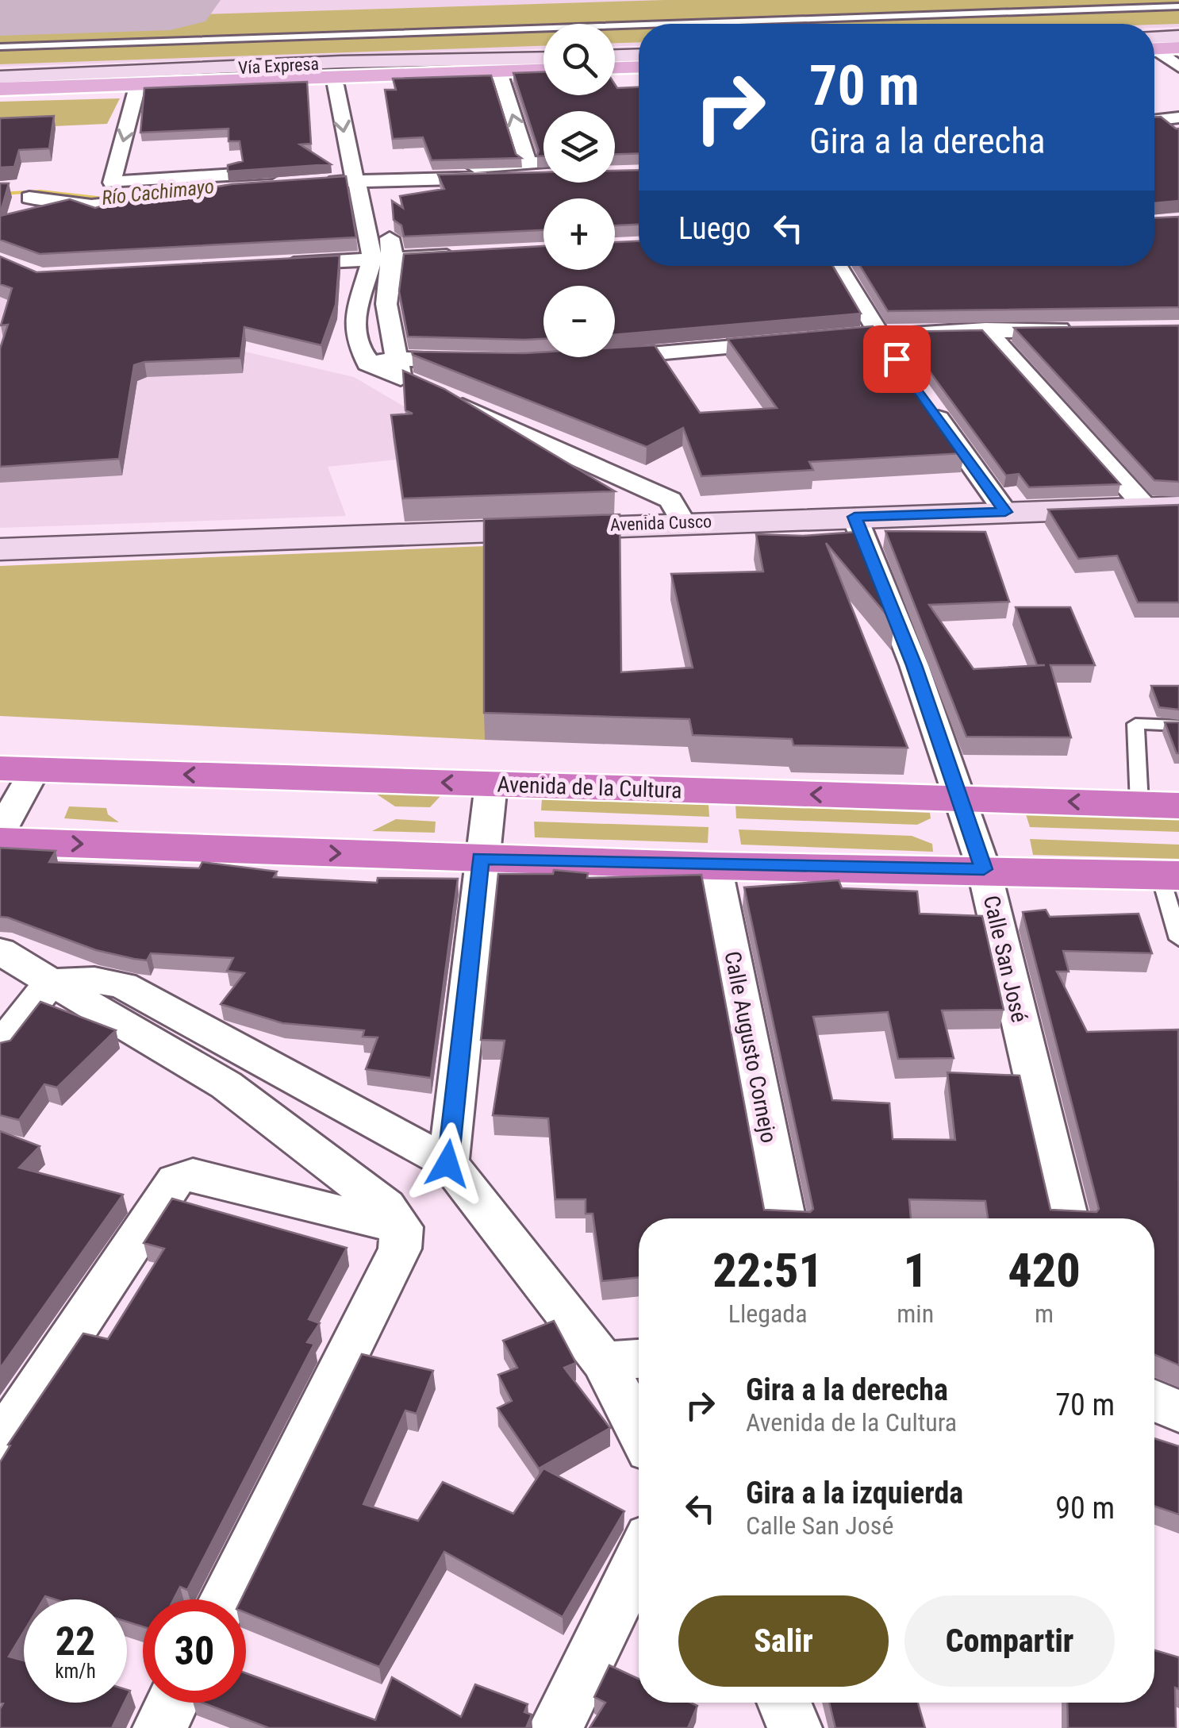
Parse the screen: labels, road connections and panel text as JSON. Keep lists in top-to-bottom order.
{
  "streets": {
    "highway": ["Avenida de la Cultura"],
    "main road": ["Vía Expresa"],
    "street": ["Avenida Cusco", "Calle San José", "Calle Augusto Cornejo"]
  },
  "crossings": [
    ["Avenida Cusco", "Calle San José"],
    ["Avenida de la Cultura", "Calle San José"]
  ],
  "water": ["Río Cachimayo"],
  "page": {
    "map_buttons": ["+", "−"],
    "turn": ["70 m", "Gira a la derecha"],
    "then": "Luego",
    "eta": [
      "22:51",
      "Llegada",
      "1",
      "min",
      "420",
      "m"
    ],
    "list": [
      {
        "name": "Gira a la derecha",
        "note": "Avenida de la Cultura",
        "value": "70 m"
      },
      {
        "name": "Gira a la izquierda",
        "note": "Calle San José",
        "value": "90 m"
      }
    ],
    "buttons": ["Salir", "Compartir"],
    "speed": "22 km/h",
    "limit": "30"
  }
}
